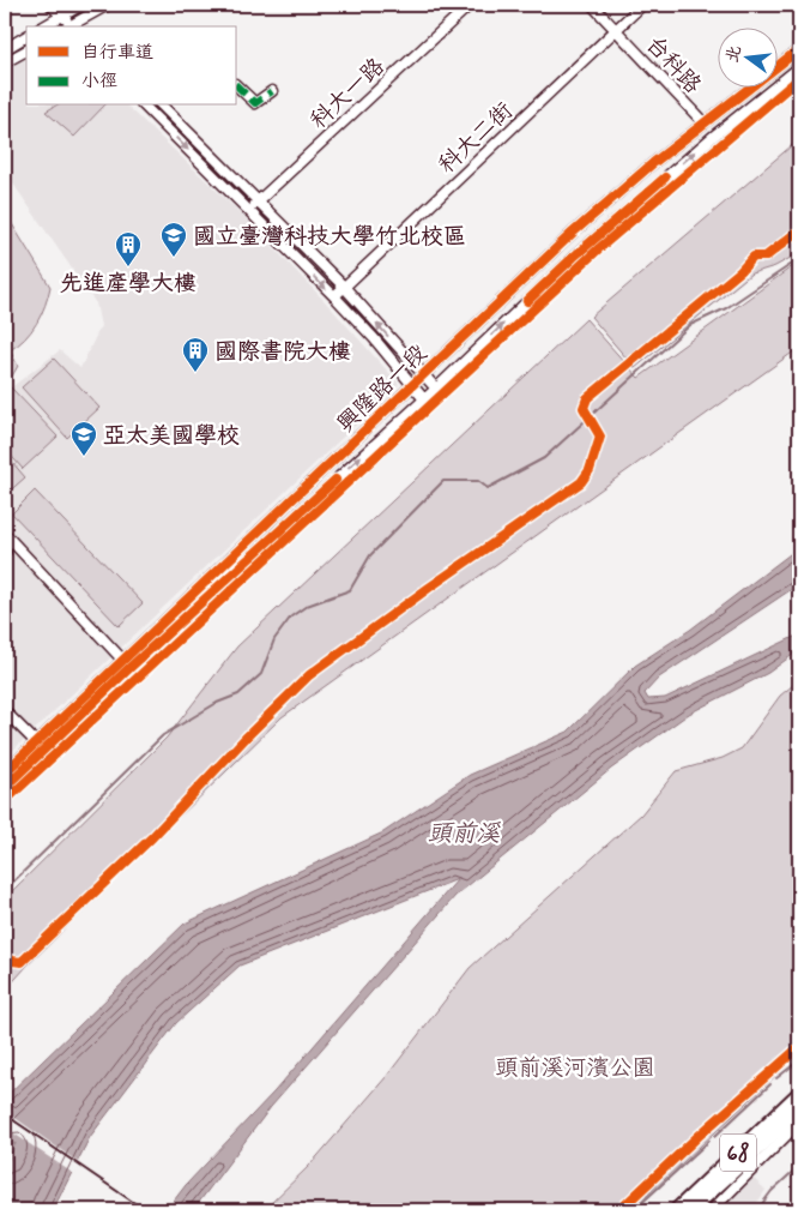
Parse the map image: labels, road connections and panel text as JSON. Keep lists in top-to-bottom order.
{
  "streets": {
    "highway": ["68"],
    "street": [
      "台科路",
      "科大一路",
      "科大二街",
      "興隆路一段"
    ]
  },
  "crossings": [
    ["台科路", "科大二街"],
    ["台科路", "興隆路一段"]
  ],
  "water": ["頭前溪"],
  "parks": ["頭前溪河濱公園"],
  "places": {
    "school or university": ["國立臺灣科技大學竹北校區", "亞太美國學校"],
    "building": ["先進產學大樓", "國際書院大樓"]
  },
  "legend": ["自行車道", "小徑"],
  "north": "left"
}
